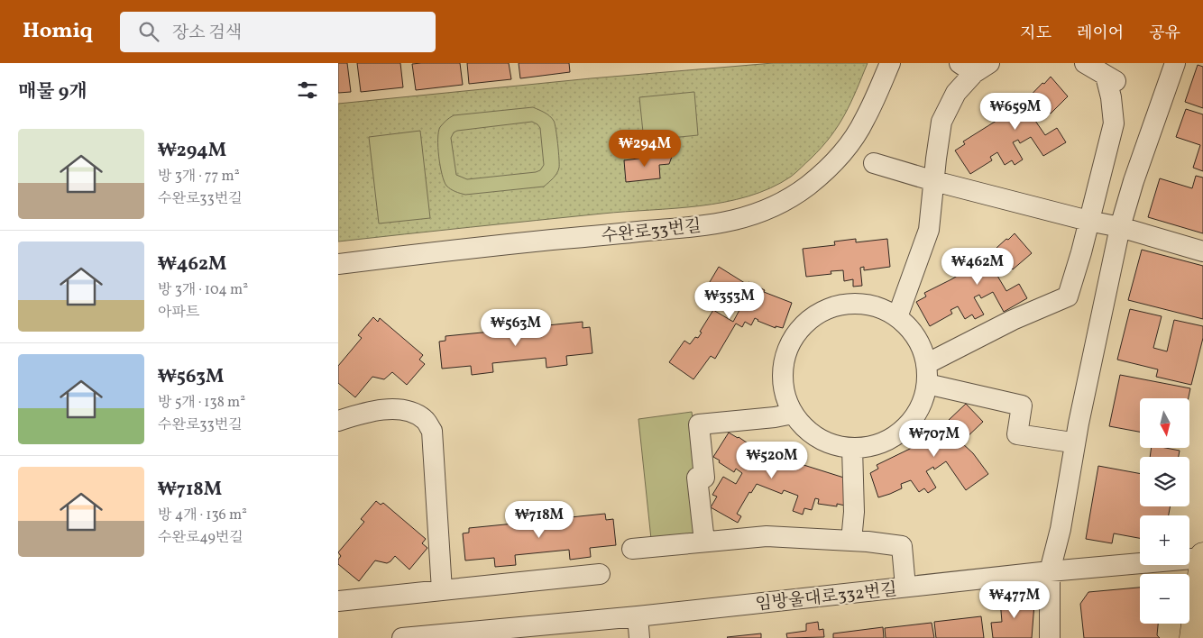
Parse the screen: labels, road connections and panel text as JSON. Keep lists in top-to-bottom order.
{
  "streets": {
    "street": ["수완로33번길", "임방울대로332번길"]
  },
  "north": "bottom",
  "page": {
    "header": "Homiq",
    "search": "장소 검색",
    "nav": ["지도", "레이어", "공유"],
    "heading": "매물 9개",
    "price": [
      "₩659M",
      "₩294M",
      "₩462M",
      "₩353M",
      "₩563M",
      "₩707M",
      "₩520M",
      "₩718M",
      "₩477M"
    ],
    "list": [
      {
        "name": "₩294M",
        "note": "방 3개 · 77 m² · 수완로33번길"
      },
      {
        "name": "₩462M",
        "note": "방 3개 · 104 m² · 아파트"
      },
      {
        "name": "₩563M",
        "note": "방 5개 · 138 m² · 수완로33번길"
      },
      {
        "name": "₩718M",
        "note": "방 4개 · 136 m² · 수완로49번길"
      }
    ],
    "map_buttons": ["+", "−"]
  }
}
